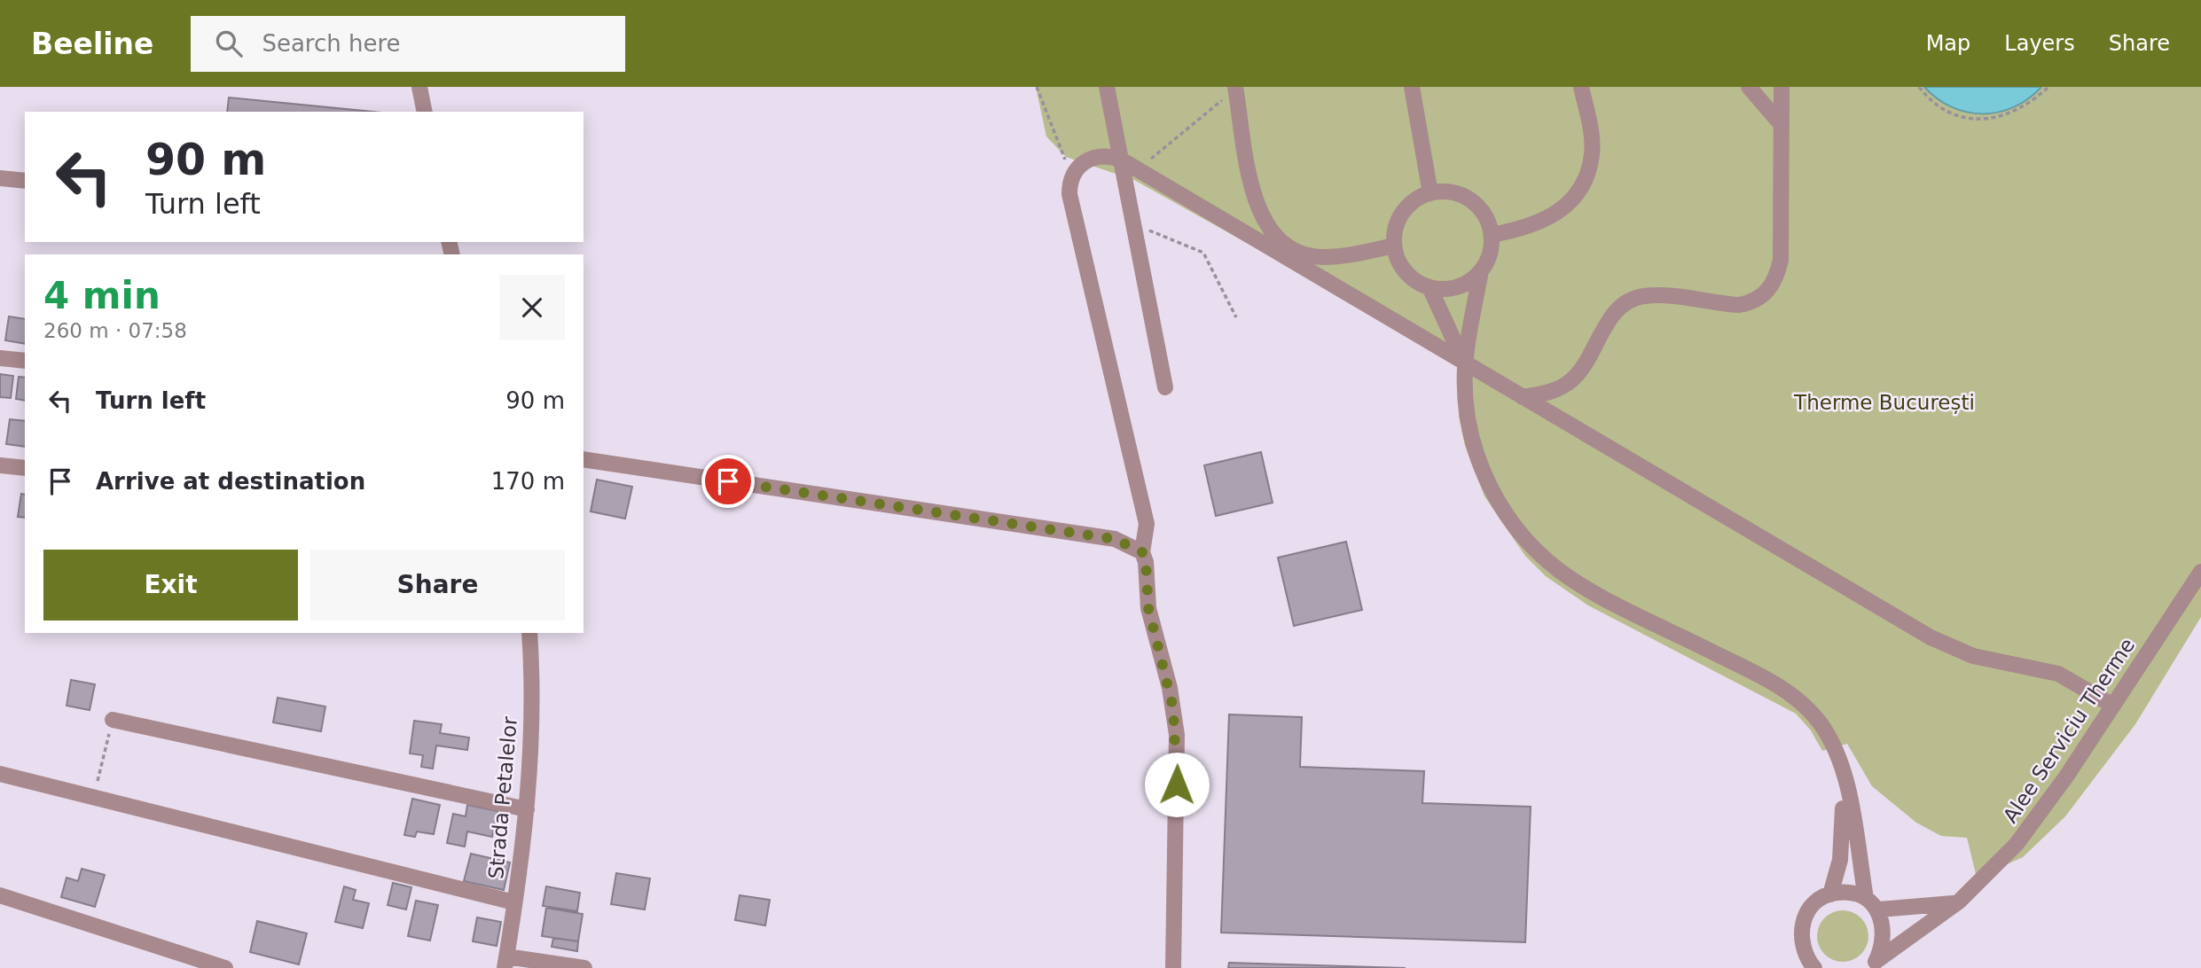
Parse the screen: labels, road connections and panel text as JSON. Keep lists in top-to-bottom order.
{
  "streets": {
    "street": ["Alee Serviciu Therme", "Strada Petalelor"]
  },
  "parks": ["Therme București"],
  "page": {
    "header": "Beeline",
    "search": "Search here",
    "nav": ["Map", "Layers", "Share"],
    "turn": ["90 m", "Turn left"],
    "heading": ["4 min", "260 m · 07:58"],
    "list": [
      {
        "name": "Turn left",
        "value": "90 m"
      },
      {
        "name": "Arrive at destination",
        "value": "170 m"
      }
    ],
    "buttons": ["Exit", "Share"]
  }
}
